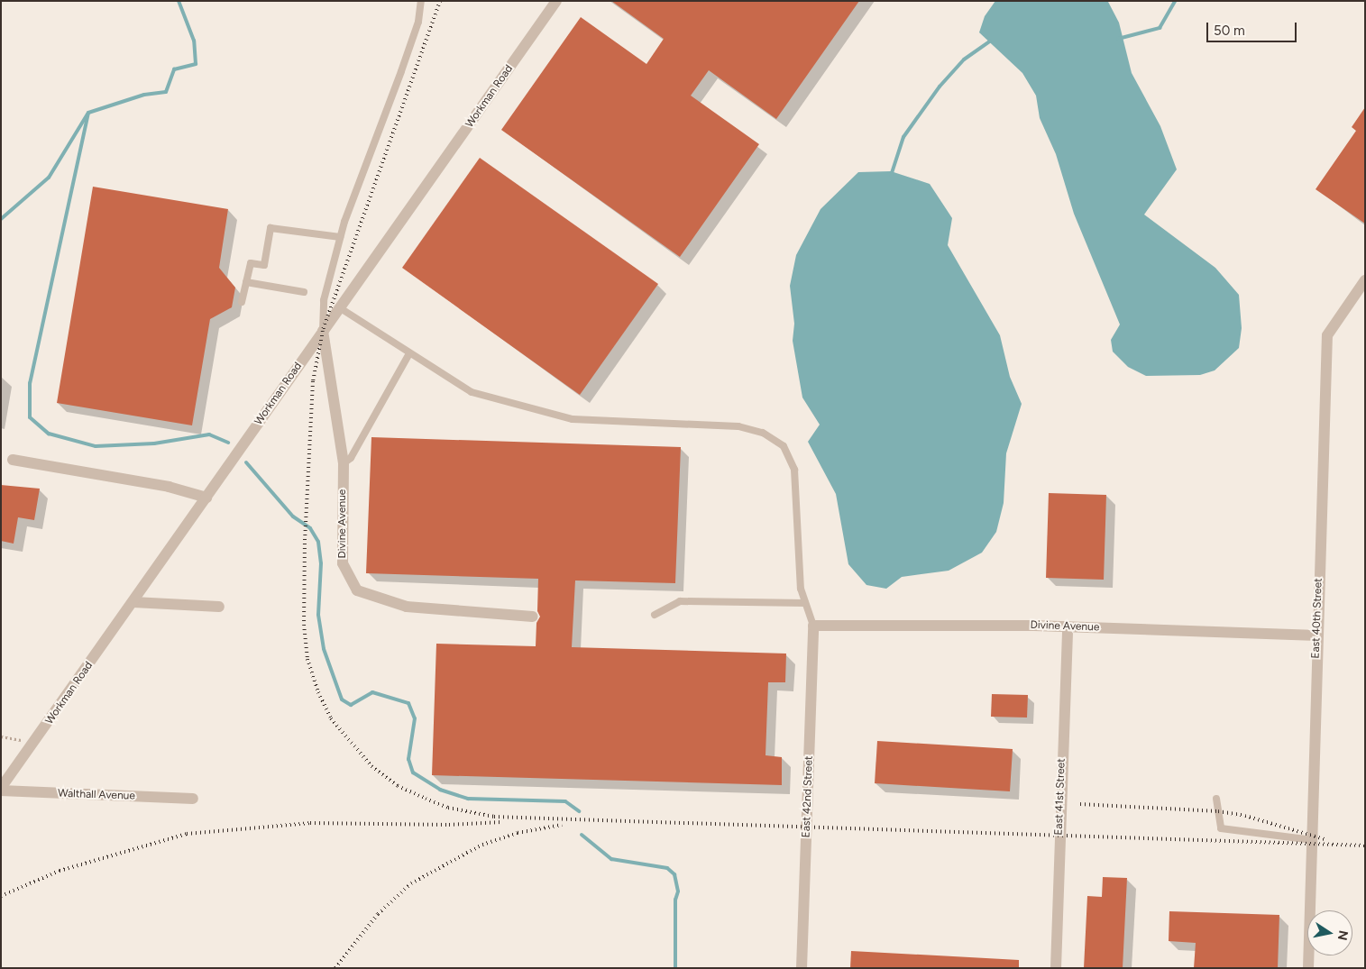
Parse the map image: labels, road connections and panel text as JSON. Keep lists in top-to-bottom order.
{
  "streets": {
    "street": [
      "Workman Road",
      "Divine Avenue",
      "East 40th Street",
      "Walthall Avenue",
      "East 42nd Street",
      "East 41st Street"
    ]
  },
  "crossings": [
    ["Workman Road", "Divine Avenue"],
    ["Workman Road", "Walthall Avenue"],
    ["Divine Avenue", "East 40th Street"],
    ["Divine Avenue", "East 42nd Street"],
    ["Divine Avenue", "East 41st Street"]
  ],
  "scale_bar": "50 m",
  "north": "right"
}
